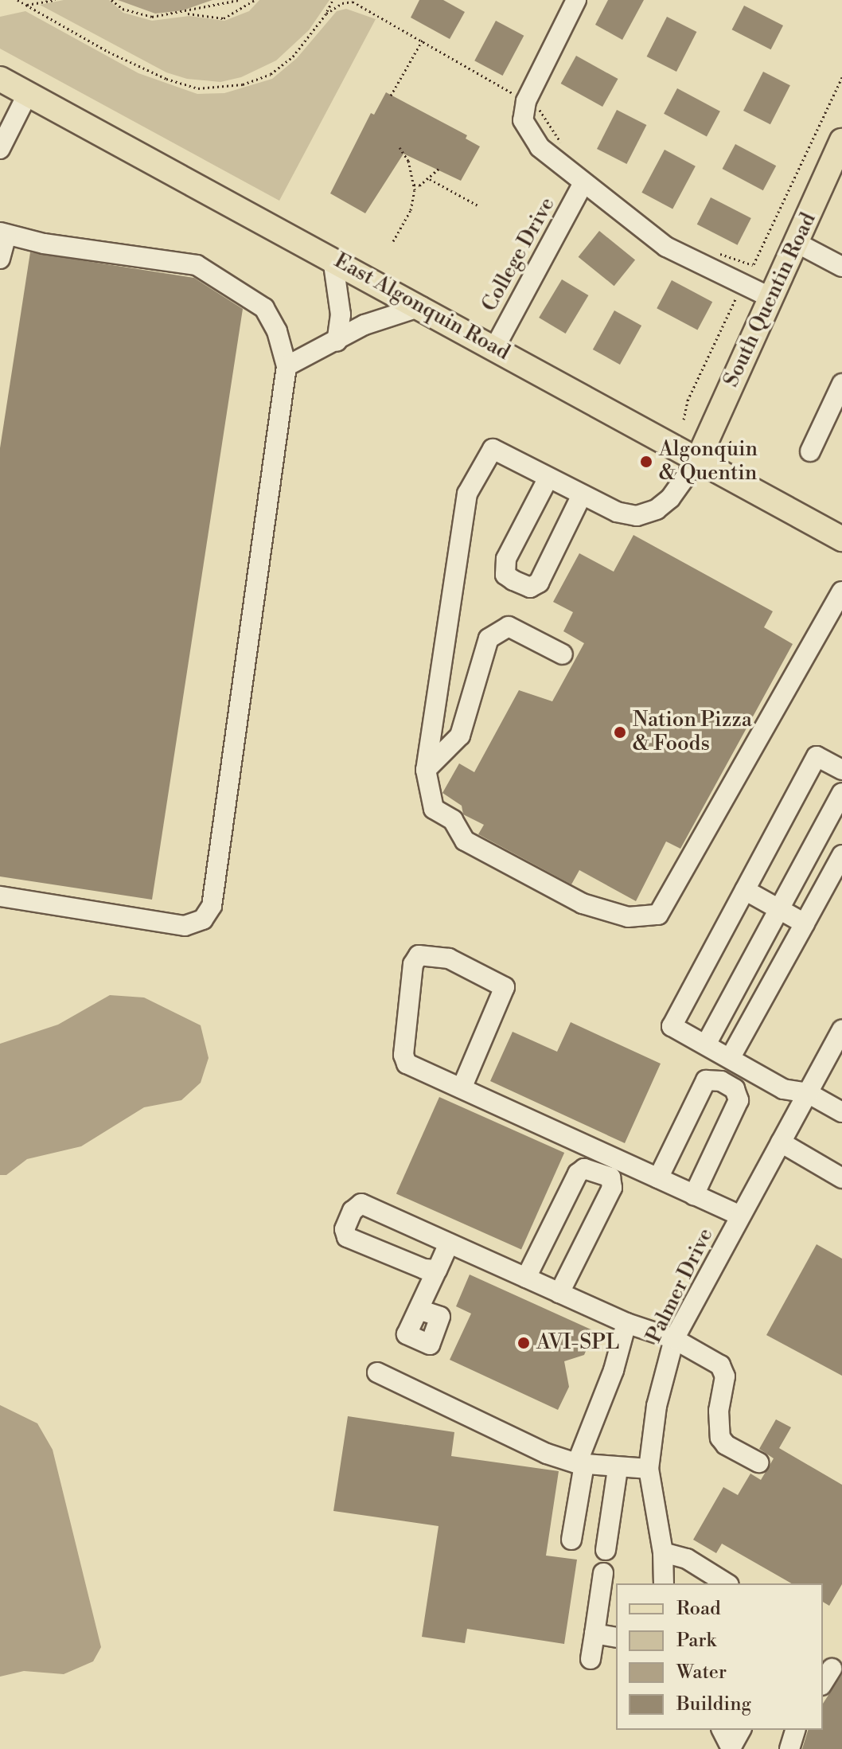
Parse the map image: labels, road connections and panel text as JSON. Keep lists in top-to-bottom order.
{
  "streets": {
    "main road": ["South Quentin Road", "East Algonquin Road"],
    "street": ["College Drive", "Palmer Drive"]
  },
  "crossings": [
    ["College Drive", "East Algonquin Road"],
    ["South Quentin Road", "East Algonquin Road"]
  ],
  "places": ["Algonquin & Quentin", "Nation Pizza & Foods", "AVI-SPL"],
  "legend": [
    "Road",
    "Park",
    "Water",
    "Building"
  ]
}
